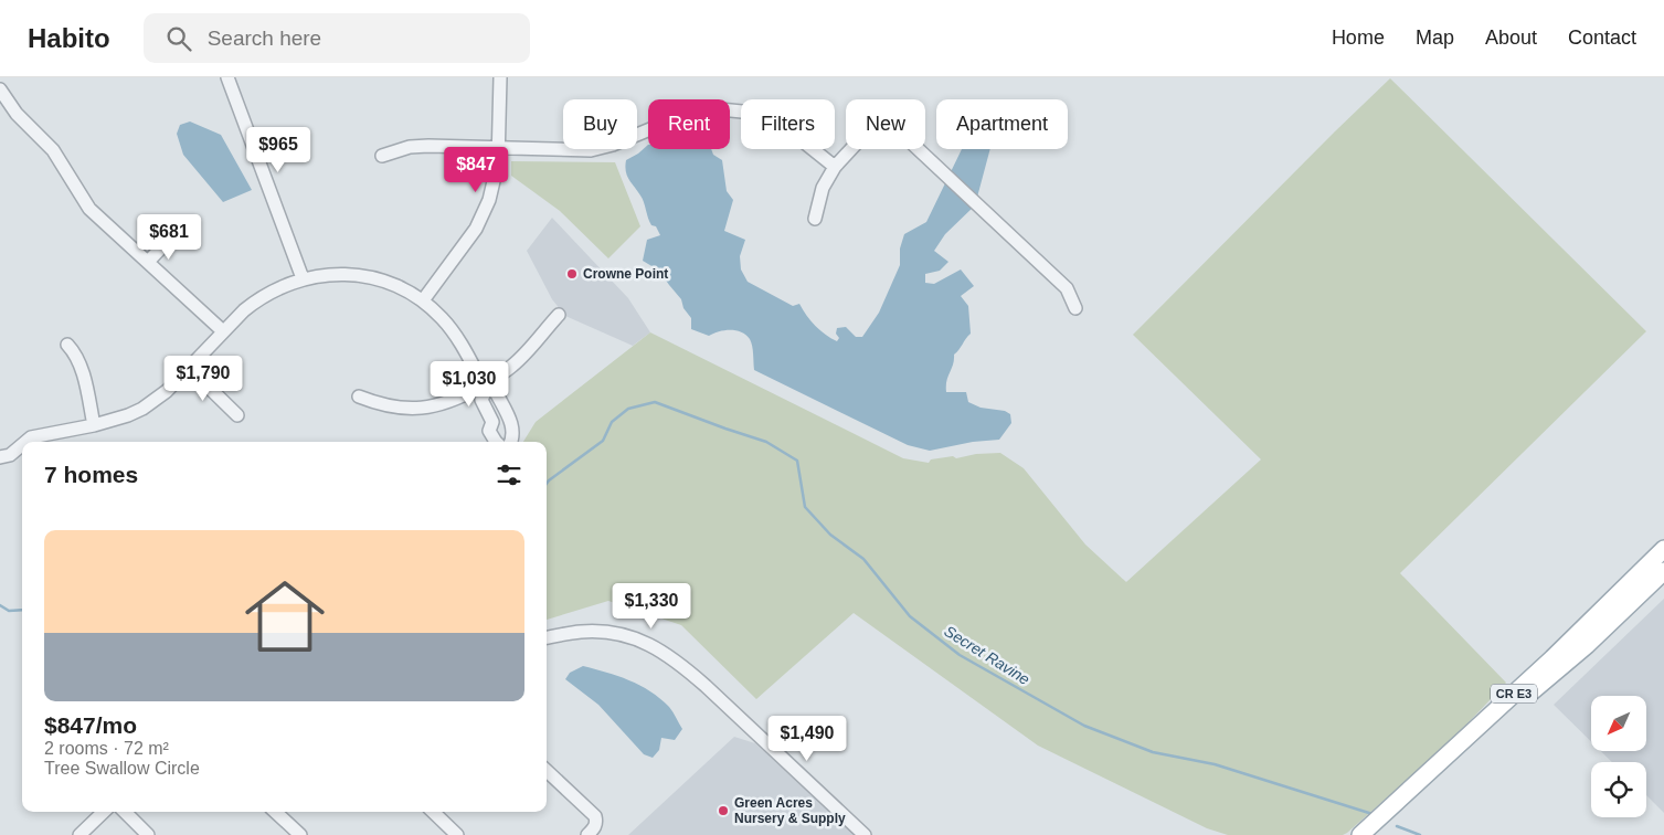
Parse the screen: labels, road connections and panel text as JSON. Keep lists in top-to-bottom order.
{
  "streets": {
    "main road": ["CR E3"]
  },
  "water": ["Secret Ravine"],
  "places": ["Crowne Point", "Green Acres Nursery & Supply"],
  "north": "bottom left",
  "page": {
    "header": "Habito",
    "search": "Search here",
    "nav": [
      "Home",
      "Map",
      "About",
      "Contact"
    ],
    "chip": [
      "Buy",
      "Rent",
      "Filters",
      "New",
      "Apartment"
    ],
    "price": [
      "$965",
      "$847",
      "$681",
      "$1,790",
      "$1,030",
      "$1,330",
      "$1,490"
    ],
    "heading": "7 homes",
    "list": [
      {
        "name": "$847/mo",
        "note": "2 rooms · 72 m² · Tree Swallow Circle"
      }
    ]
  }
}
